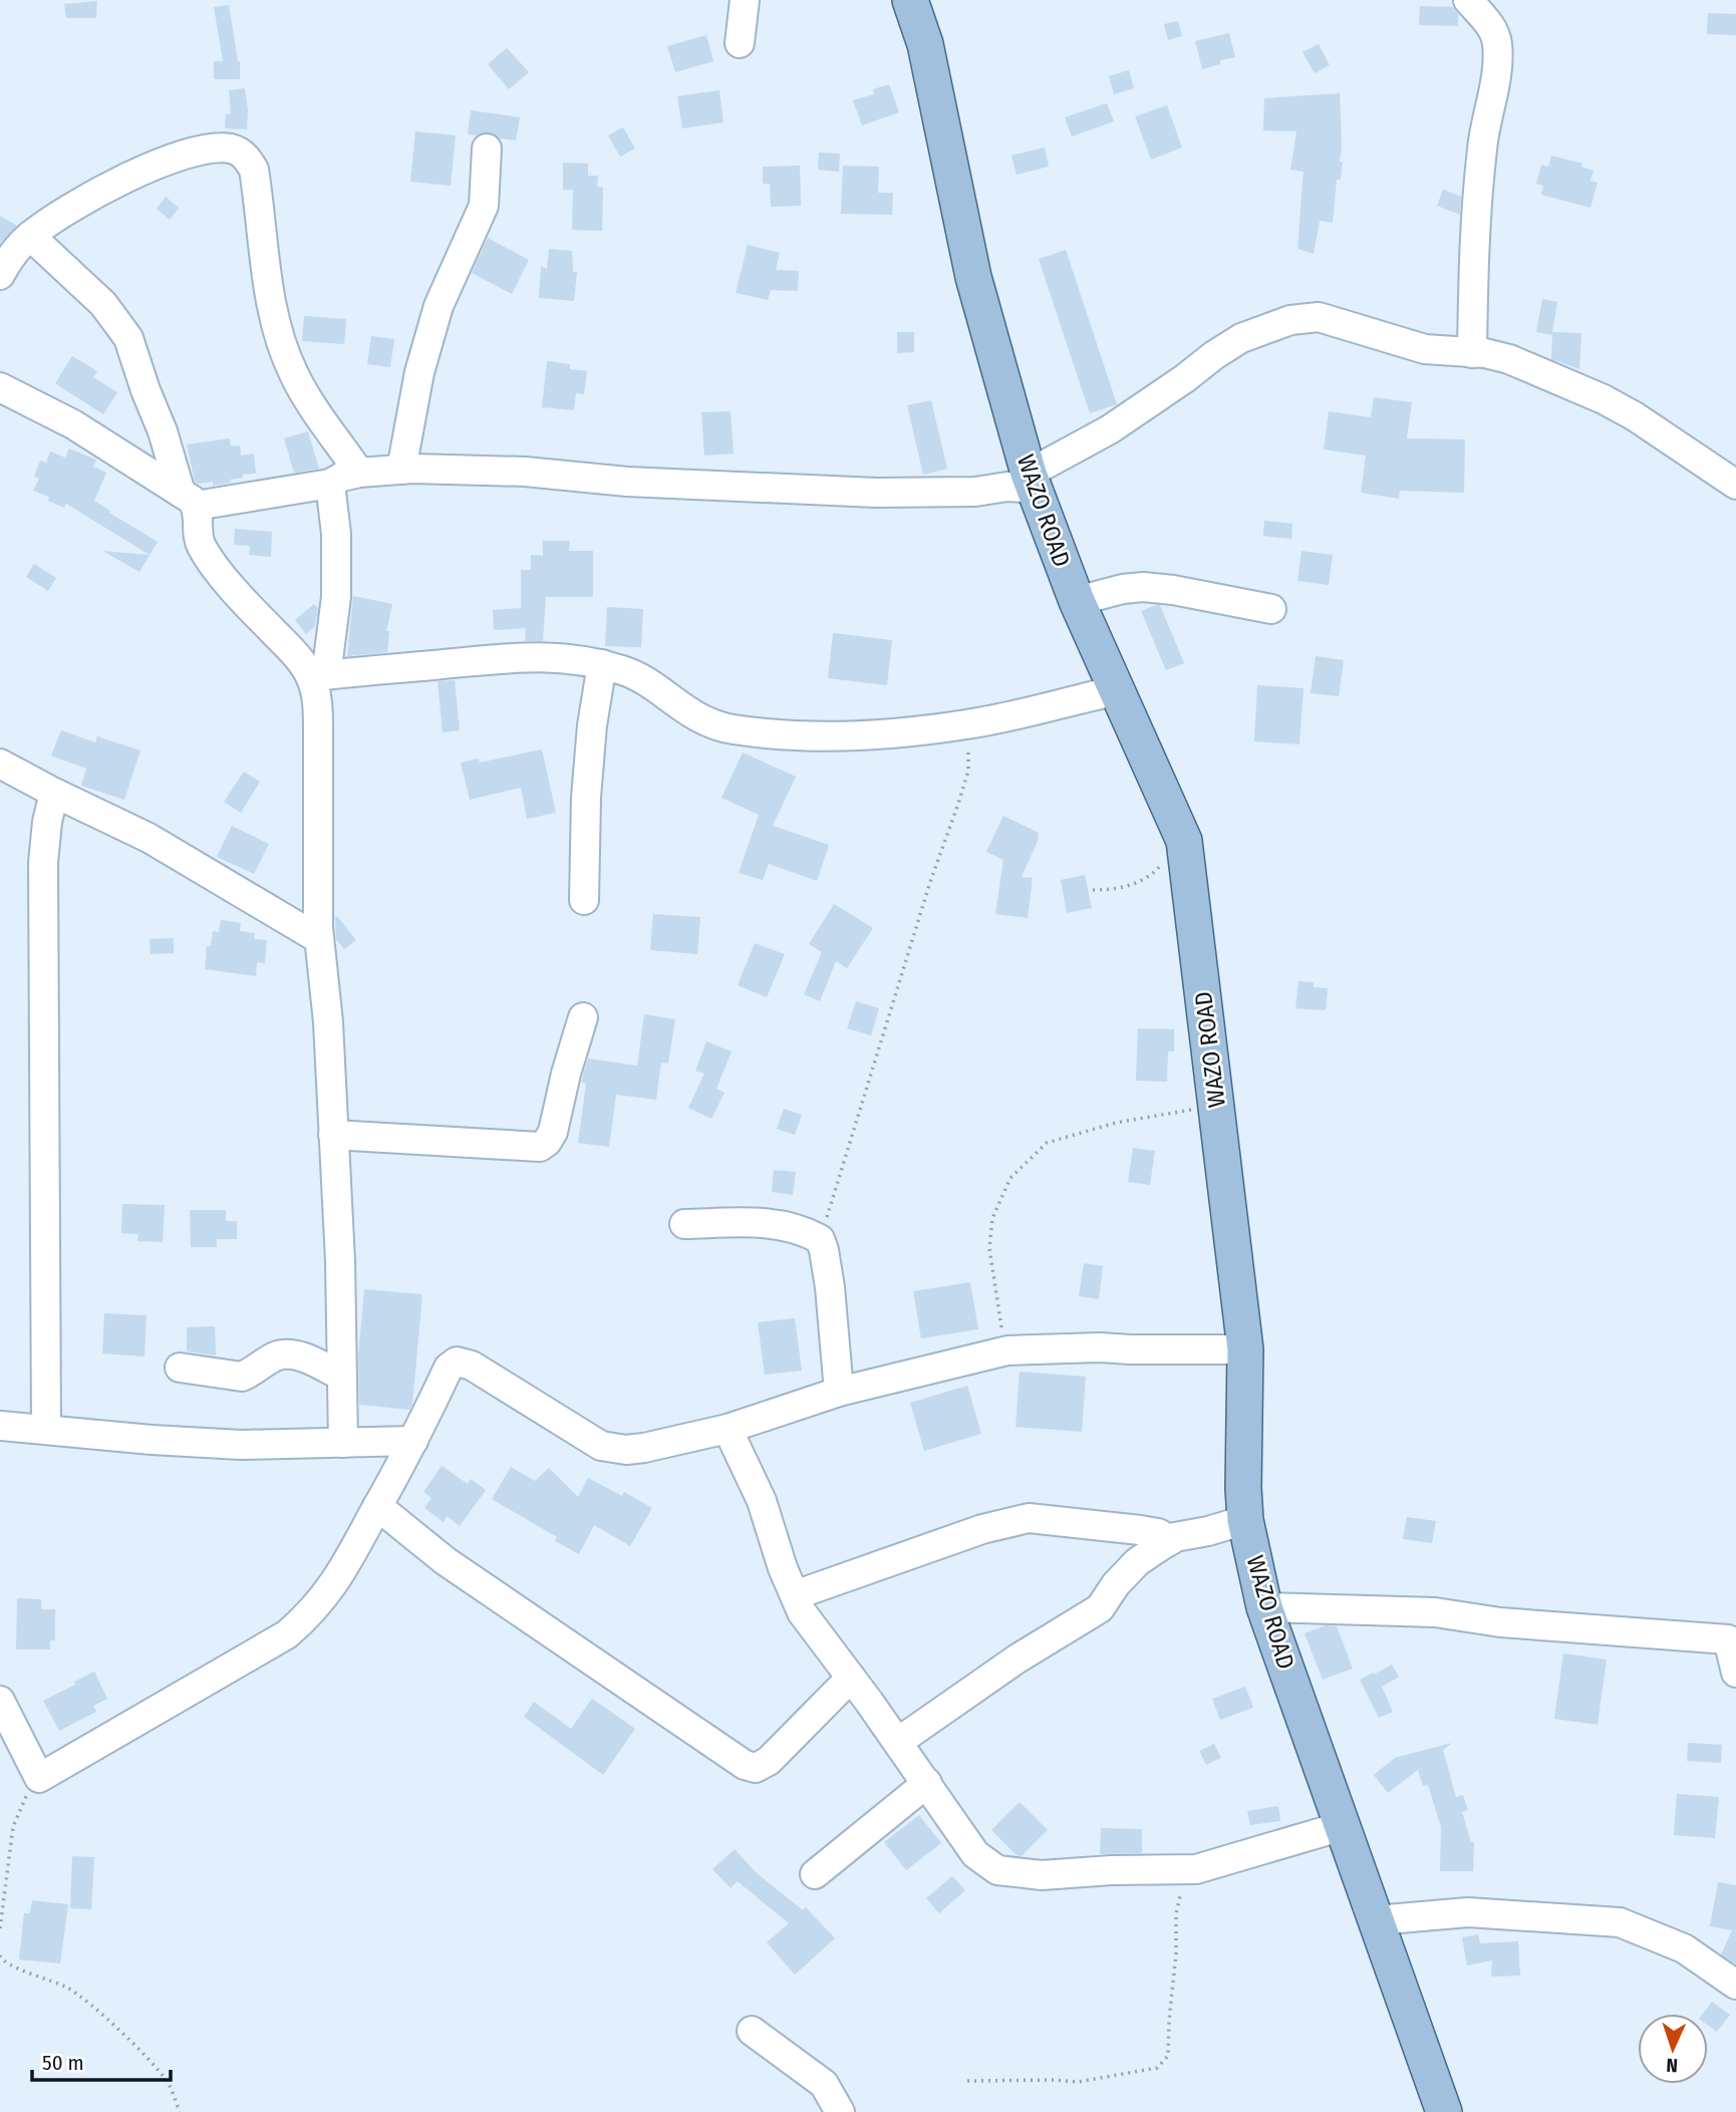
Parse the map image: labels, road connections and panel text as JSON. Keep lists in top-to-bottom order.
{
  "streets": {
    "main road": ["WAZO ROAD"]
  },
  "scale_bar": "50 m",
  "north": "bottom"
}
